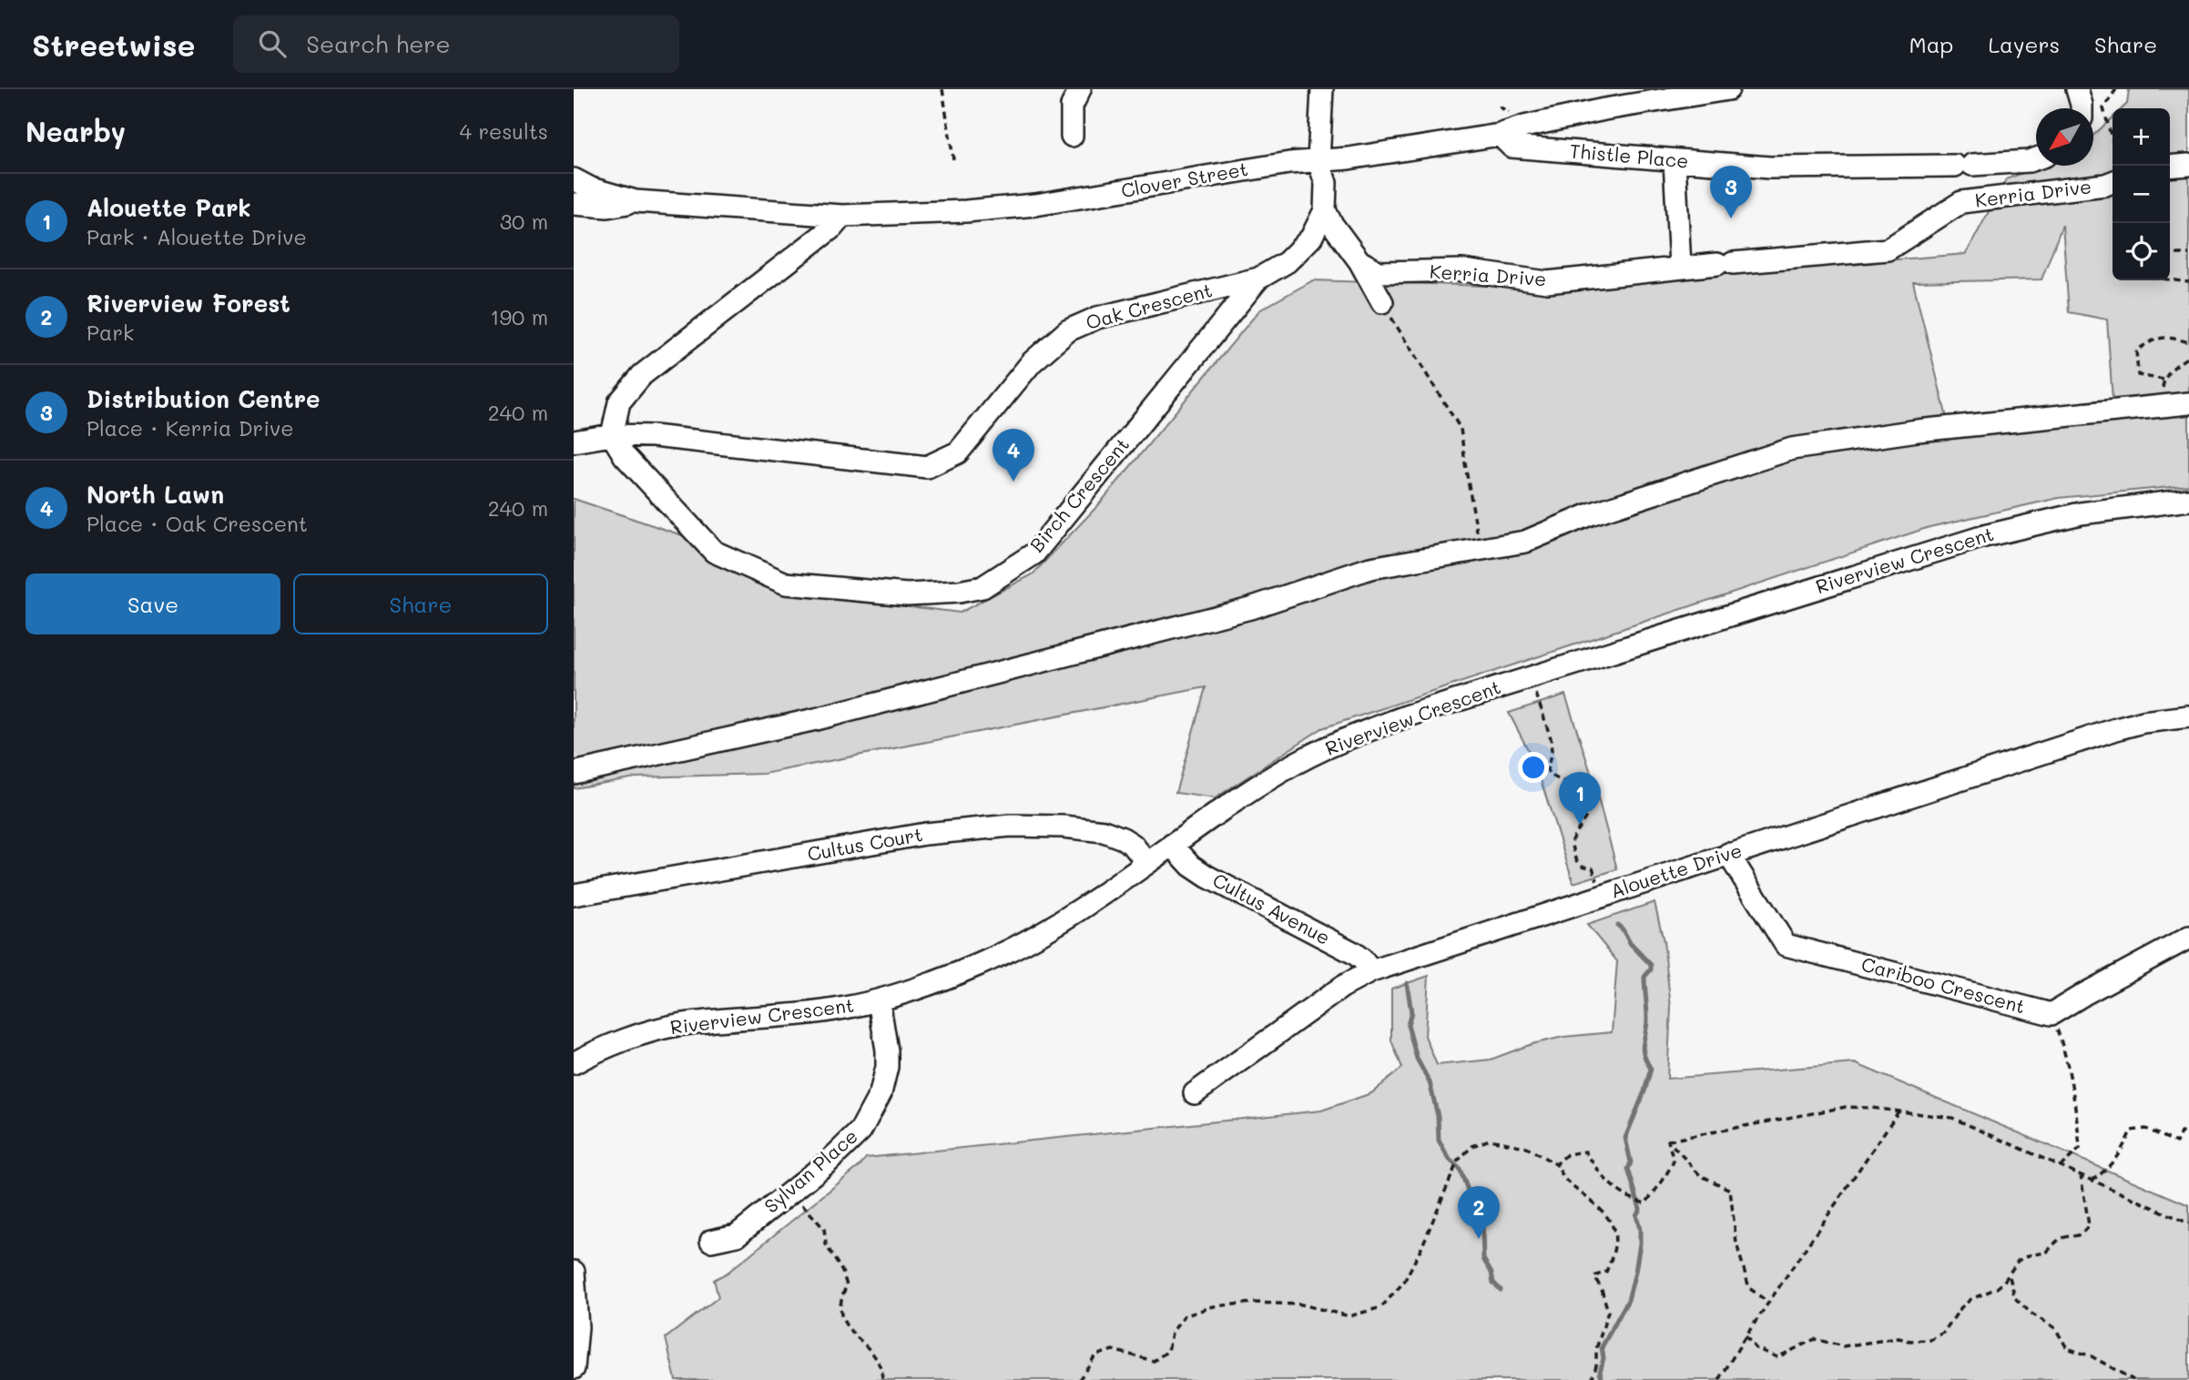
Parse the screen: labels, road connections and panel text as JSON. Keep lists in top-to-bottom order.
{
  "streets": {
    "street": [
      "Thistle Place",
      "Clover Street",
      "Kerria Drive",
      "Oak Crescent",
      "Birch Crescent",
      "Riverview Crescent",
      "Cultus Court",
      "Alouette Drive",
      "Cultus Avenue",
      "Cariboo Crescent",
      "Sylvan Place"
    ]
  },
  "crossings": [
    ["Thistle Place", "Clover Street"],
    ["Clover Street", "Oak Crescent"],
    ["Oak Crescent", "Birch Crescent"],
    ["Riverview Crescent", "Cultus Court"],
    ["Riverview Crescent", "Cultus Avenue"],
    ["Riverview Crescent", "Sylvan Place"],
    ["Alouette Drive", "Cultus Avenue"],
    ["Alouette Drive", "Cariboo Crescent"]
  ],
  "north": "bottom left",
  "page": {
    "header": "Streetwise",
    "search": "Search here",
    "nav": ["Map", "Layers", "Share"],
    "heading": ["Nearby", "4 results"],
    "map_buttons": ["+", "−"],
    "pins": [
      "3",
      "4",
      "1",
      "2"
    ],
    "list": [
      {
        "mark": "1",
        "name": "Alouette Park",
        "note": "Park · Alouette Drive",
        "value": "30 m"
      },
      {
        "mark": "2",
        "name": "Riverview Forest",
        "note": "Park",
        "value": "190 m"
      },
      {
        "mark": "3",
        "name": "Distribution Centre",
        "note": "Place · Kerria Drive",
        "value": "240 m"
      },
      {
        "mark": "4",
        "name": "North Lawn",
        "note": "Place · Oak Crescent",
        "value": "240 m"
      }
    ],
    "buttons": ["Save", "Share"]
  }
}
